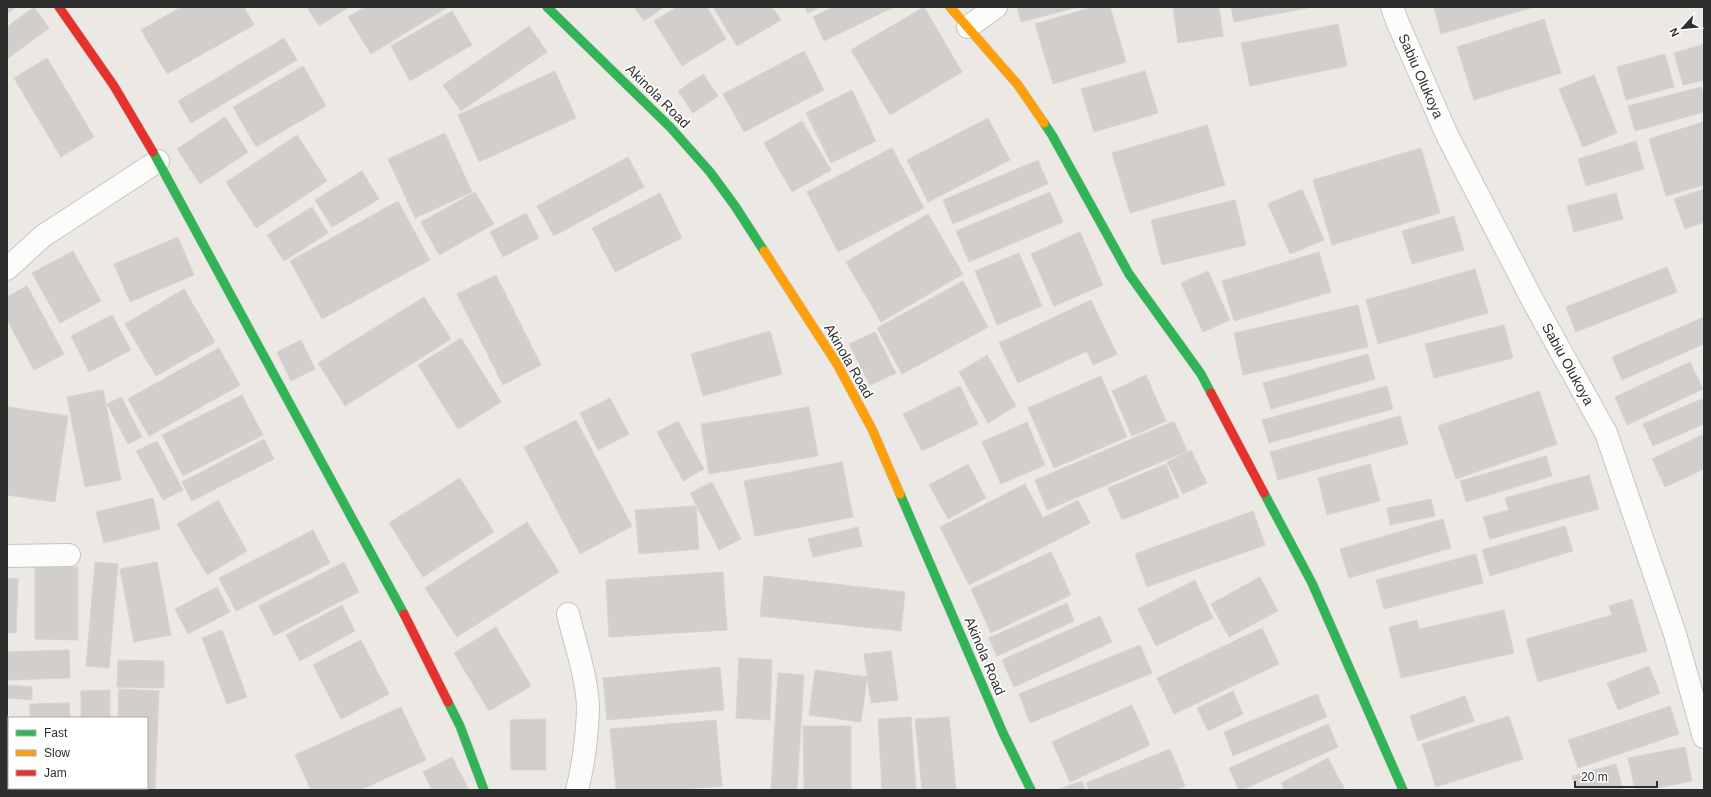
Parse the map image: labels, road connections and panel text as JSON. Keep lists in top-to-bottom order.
{
  "streets": {
    "street": ["Sabiu Olukoya", "Akinola Road"]
  },
  "legend": ["Fast", "Slow", "Jam"],
  "scale_bar": "20 m",
  "north": "bottom left"
}
